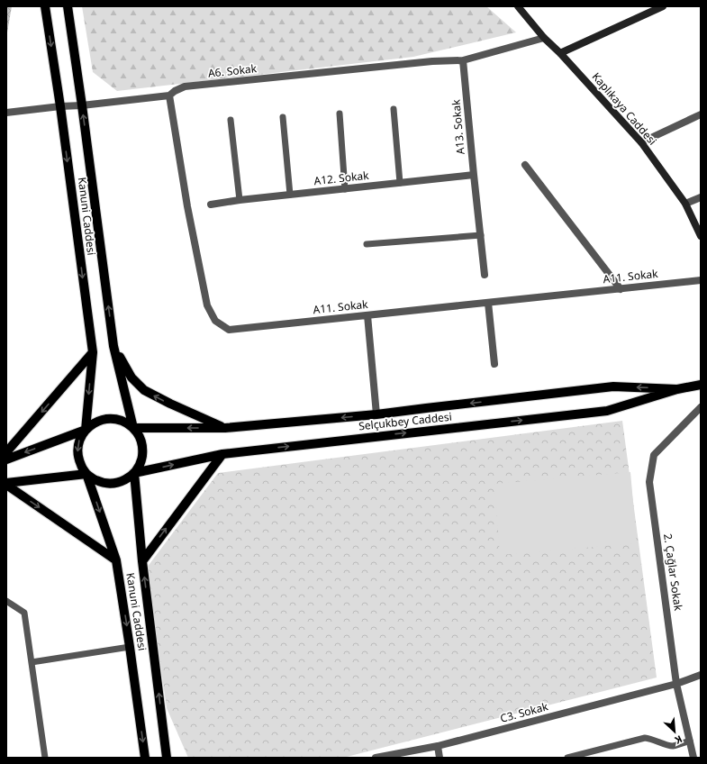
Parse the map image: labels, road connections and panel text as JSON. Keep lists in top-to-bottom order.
{
  "streets": {
    "main road": ["Kaplıkaya Caddesi", "Kanuni Caddesi", "Selçukbey Caddesi"],
    "street": [
      "A6. Sokak",
      "A13. Sokak",
      "A12. Sokak",
      "A11. Sokak",
      "2. Çağlar Sokak",
      "C3. Sokak"
    ]
  },
  "crossings": [
    ["A6. Sokak", "A13. Sokak"],
    ["A6. Sokak", "Kanuni Caddesi"],
    ["A6. Sokak", "A11. Sokak"],
    ["A13. Sokak", "A12. Sokak"],
    ["Kanuni Caddesi", "Selçukbey Caddesi"],
    ["2. Çağlar Sokak", "C3. Sokak"]
  ],
  "north": "bottom right"
}
